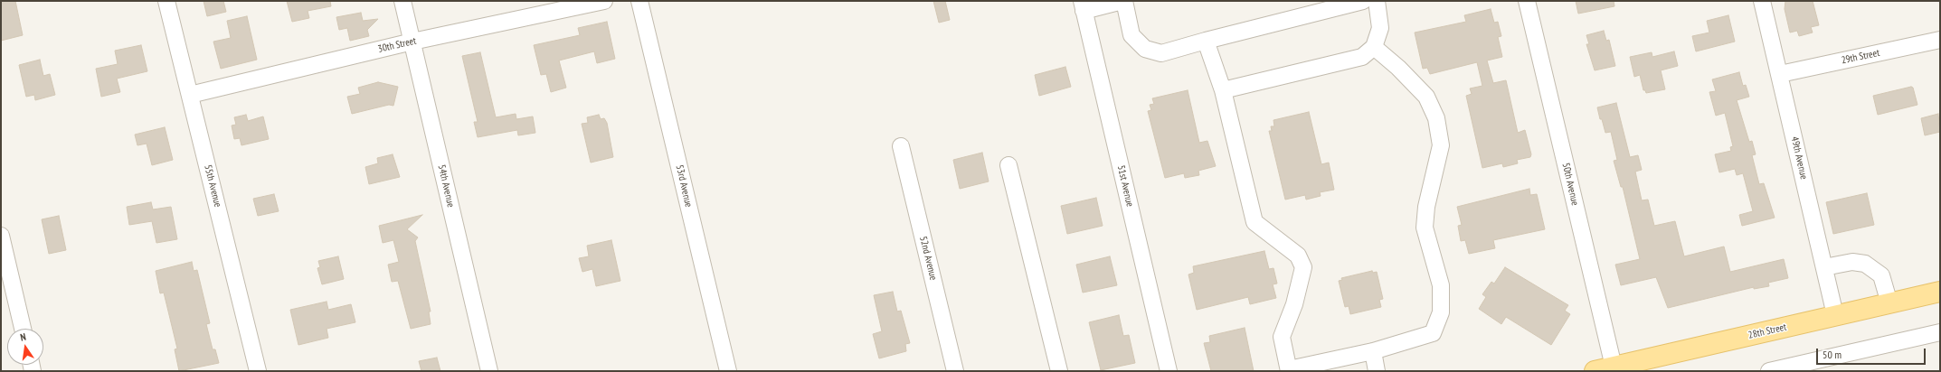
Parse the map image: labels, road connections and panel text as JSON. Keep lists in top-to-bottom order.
{
  "streets": {
    "main road": ["28th Street"],
    "street": [
      "30th Street",
      "29th Street",
      "49th Avenue",
      "50th Avenue",
      "55th Avenue",
      "54th Avenue",
      "53rd Avenue",
      "51st Avenue",
      "52nd Avenue"
    ]
  },
  "crossings": [
    ["30th Street", "55th Avenue"],
    ["30th Street", "54th Avenue"],
    ["29th Street", "49th Avenue"],
    ["49th Avenue", "28th Street"],
    ["50th Avenue", "28th Street"]
  ],
  "scale_bar": "50 m",
  "north": "top"
}
